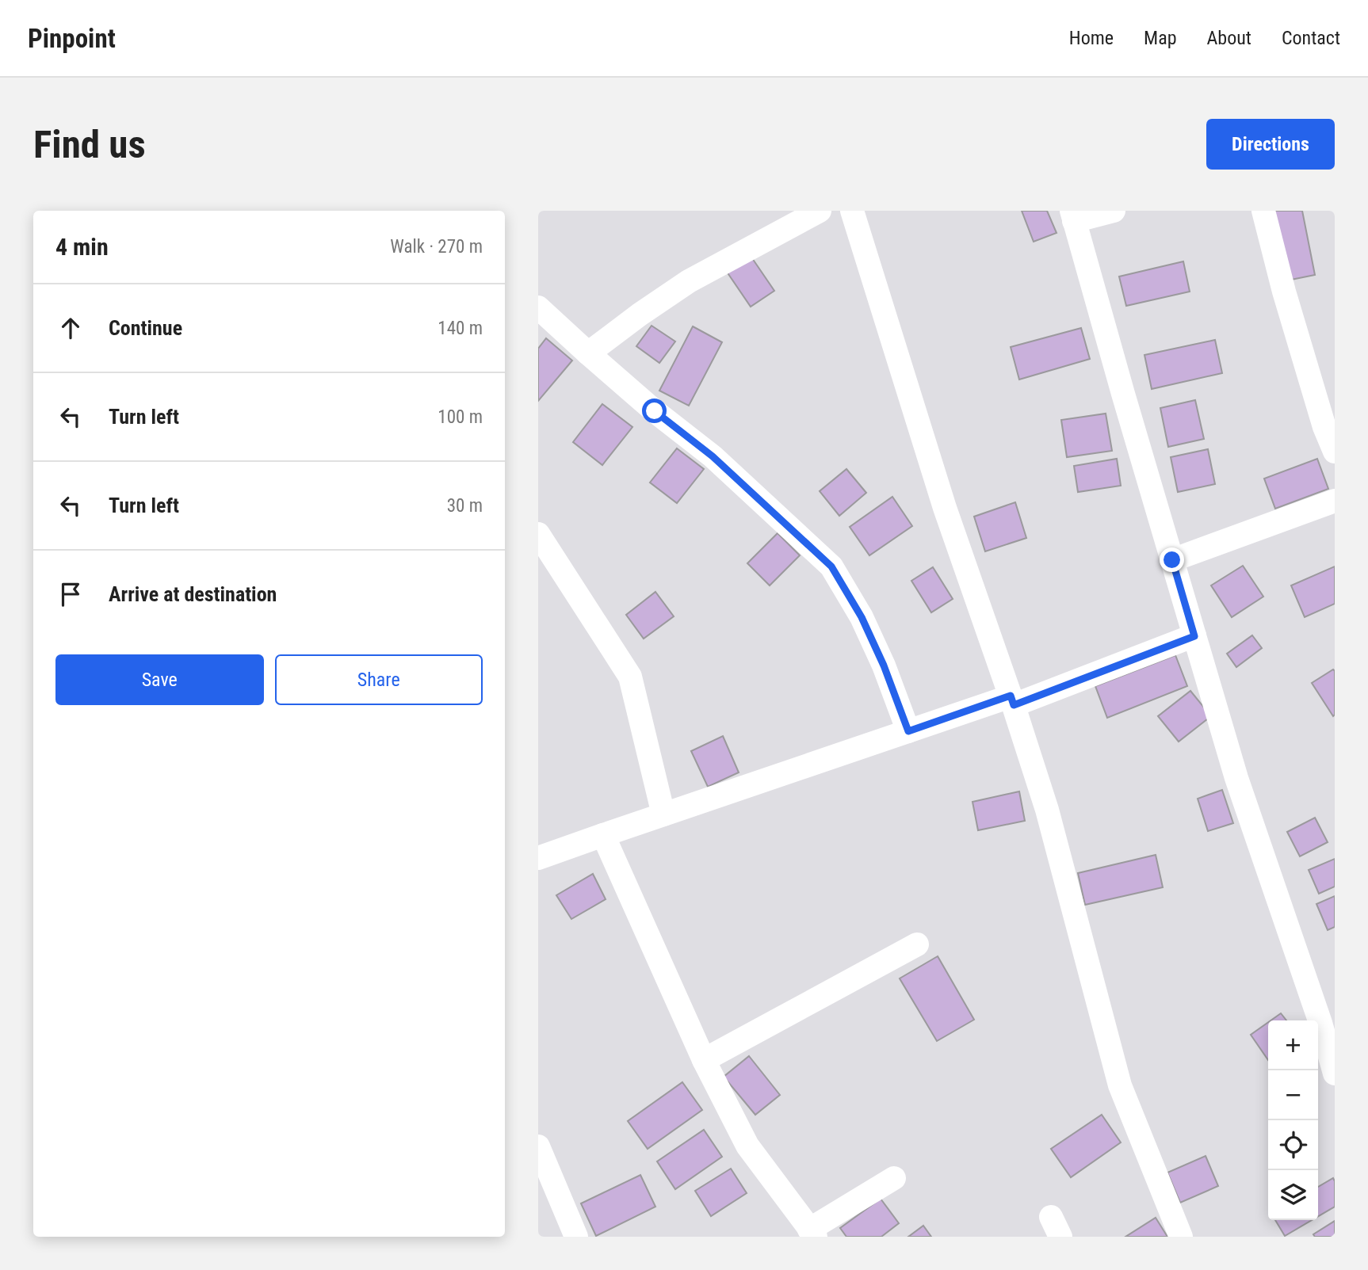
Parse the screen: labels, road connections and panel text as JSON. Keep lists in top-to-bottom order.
{
  "page": {
    "header": "Pinpoint",
    "nav": [
      "Home",
      "Map",
      "About",
      "Contact"
    ],
    "buttons": [
      "Directions",
      ["Save", "Share"]
    ],
    "title": "Find us",
    "heading": ["4 min", "Walk · 270 m"],
    "list": [
      ["Continue", "140 m"],
      ["Turn left", "100 m"],
      ["Turn left", "30 m"],
      "Arrive at destination"
    ],
    "map_buttons": ["+", "−"]
  }
}
